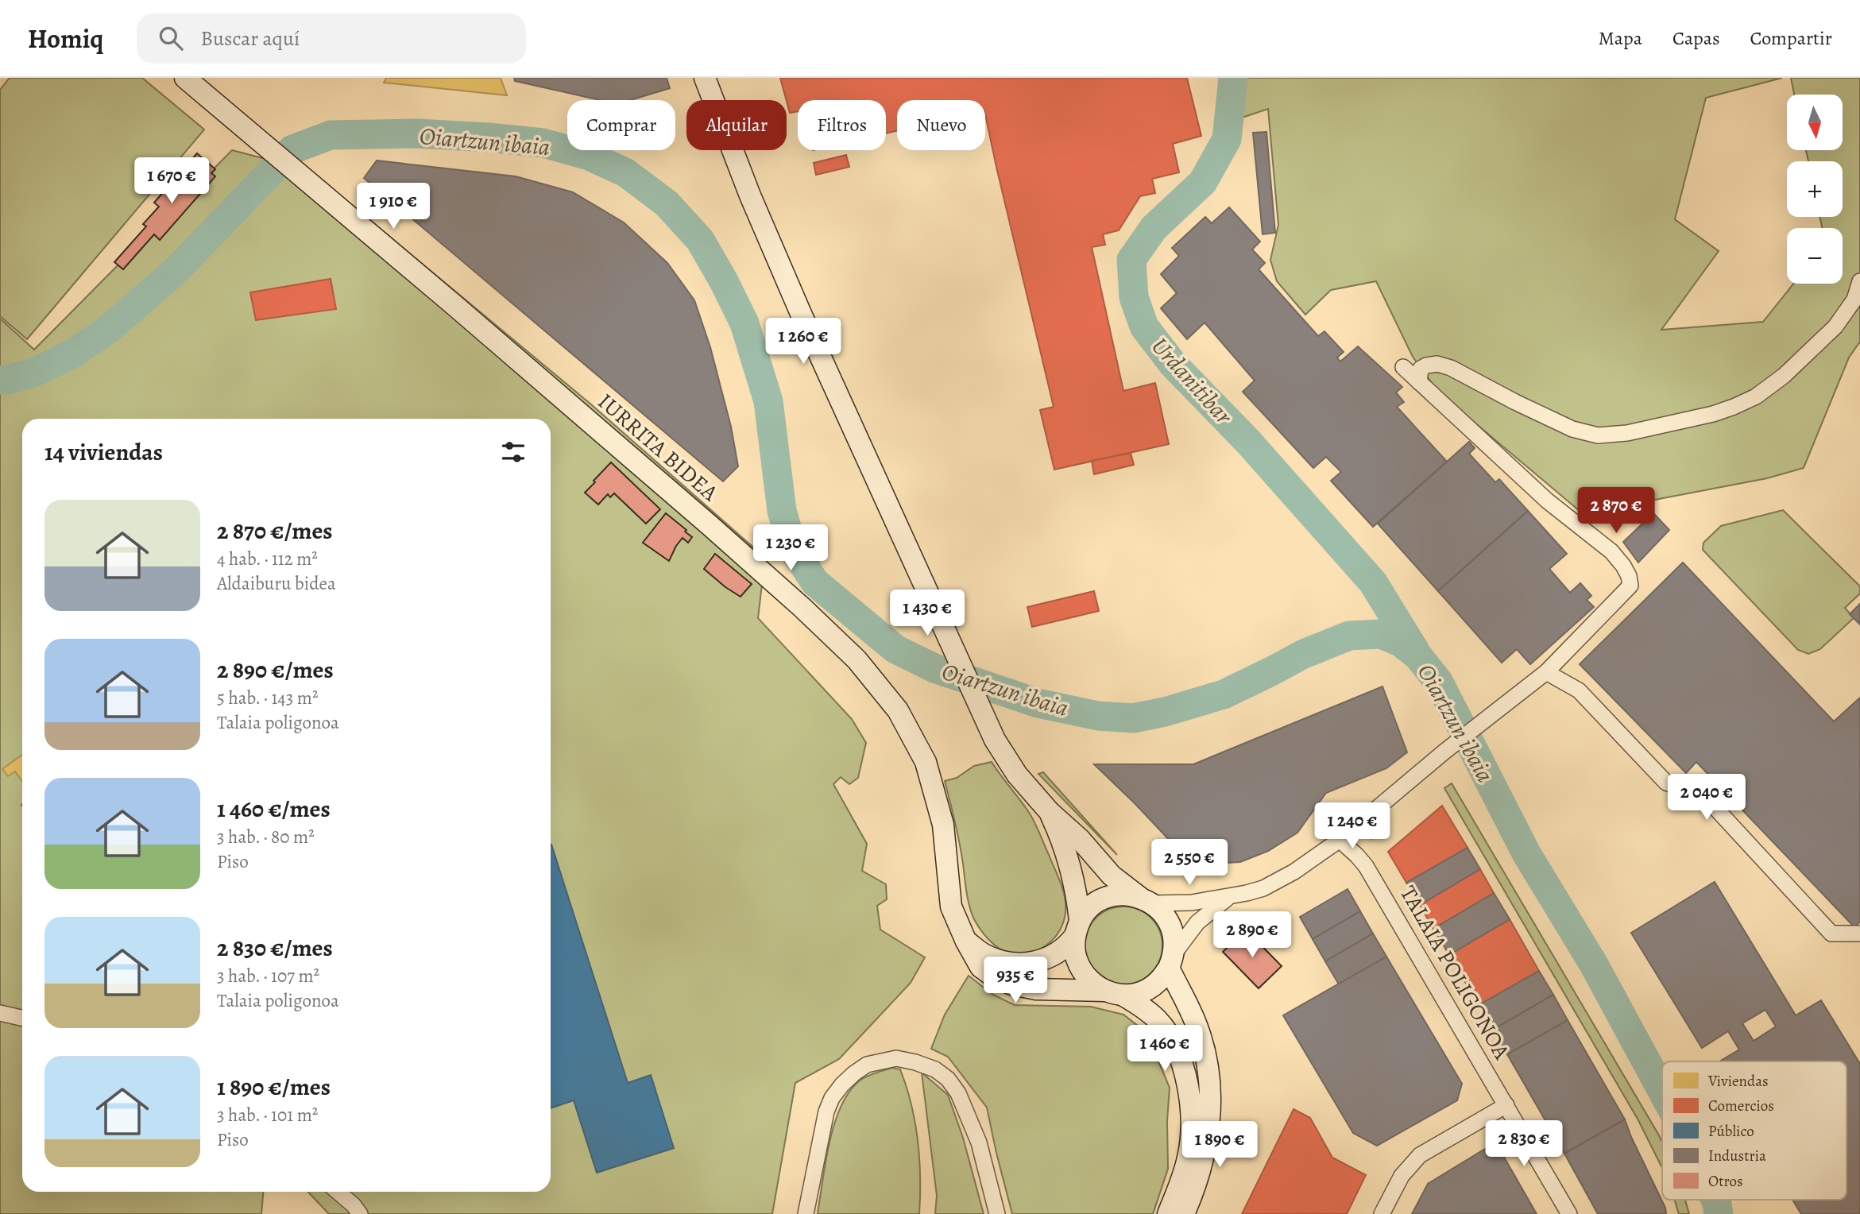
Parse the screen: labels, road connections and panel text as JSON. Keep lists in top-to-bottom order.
{
  "streets": {
    "main road": ["IURRITA BIDEA"],
    "street": ["TALAIA POLIGONOA"]
  },
  "water": ["Oiartzun ibaia", "Urdanitibar"],
  "legend": [
    "Viviendas",
    "Comercios",
    "Público",
    "Industria",
    "Otros"
  ],
  "north": "bottom",
  "page": {
    "header": "Homiq",
    "search": "Buscar aquí",
    "nav": ["Mapa", "Capas", "Compartir"],
    "map_buttons": ["+", "−"],
    "chip": [
      "Comprar",
      "Alquilar",
      "Filtros",
      "Nuevo"
    ],
    "price": [
      "1 670 €",
      "1 910 €",
      "1 260 €",
      "2 870 €",
      "1 230 €",
      "1 430 €",
      "2 040 €",
      "1 240 €",
      "2 550 €",
      "2 890 €",
      "935 €",
      "1 460 €",
      "2 830 €",
      "1 890 €"
    ],
    "heading": "14 viviendas",
    "list": [
      {
        "name": "2 870 €/mes",
        "note": "4 hab. · 112 m² · Aldaiburu bidea"
      },
      {
        "name": "2 890 €/mes",
        "note": "5 hab. · 143 m² · Talaia poligonoa"
      },
      {
        "name": "1 460 €/mes",
        "note": "3 hab. · 80 m² · Piso"
      },
      {
        "name": "2 830 €/mes",
        "note": "3 hab. · 107 m² · Talaia poligonoa"
      },
      {
        "name": "1 890 €/mes",
        "note": "3 hab. · 101 m² · Piso"
      }
    ]
  }
}
